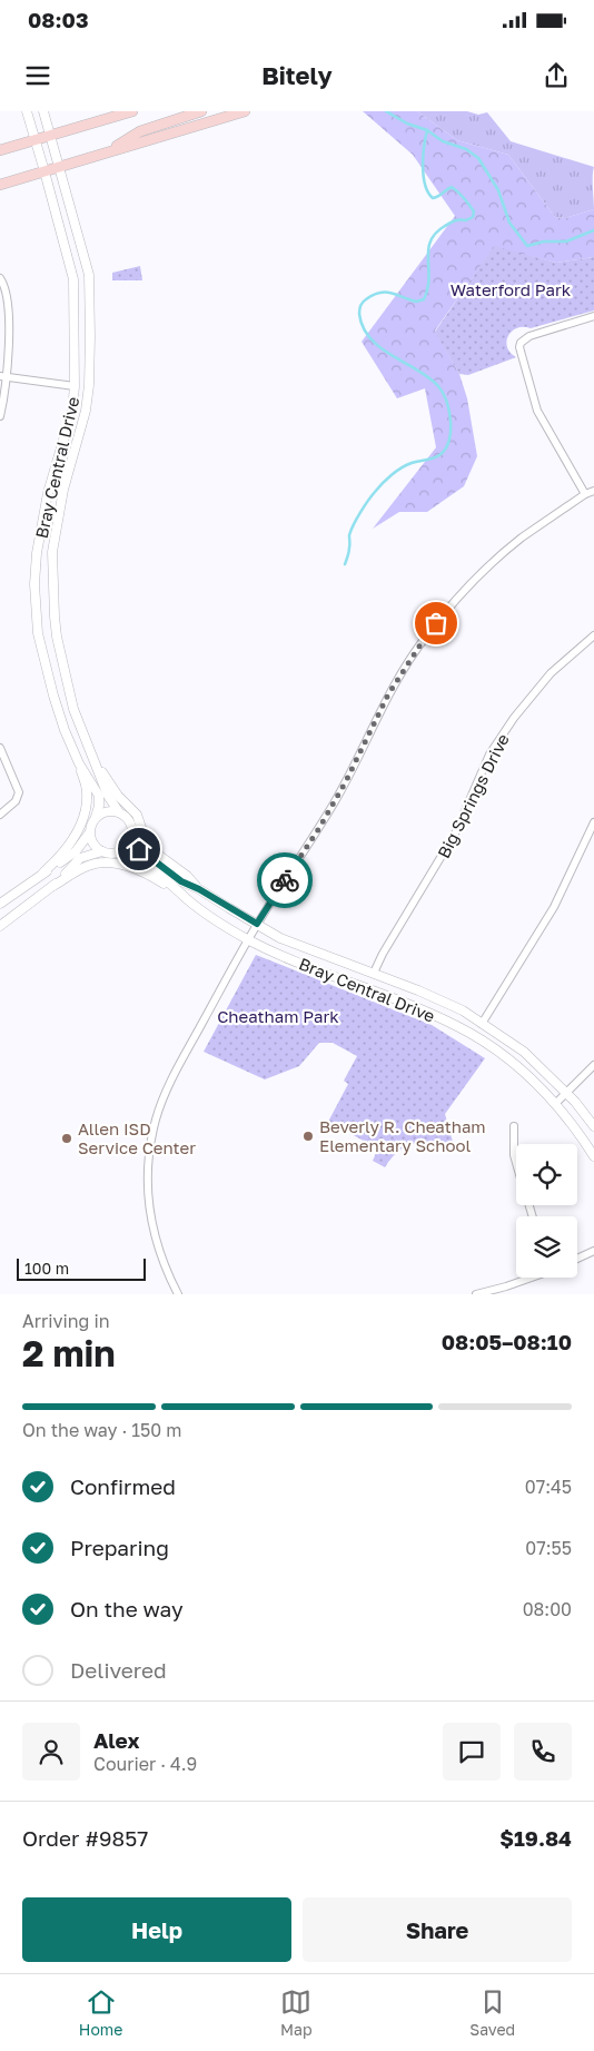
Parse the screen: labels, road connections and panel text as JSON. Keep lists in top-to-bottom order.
{
  "streets": {
    "street": ["Bray Central Drive", "Big Springs Drive"]
  },
  "crossings": [
    ["Bray Central Drive", "Big Springs Drive"]
  ],
  "parks": ["Waterford Park", "Cheatham Park"],
  "places": ["Beverly R. Cheatham Elementary School", "Allen ISD Service Center"],
  "scale_bar": "100 m",
  "page": {
    "status": "08:03",
    "header": "Bitely",
    "scale": "100 m",
    "heading": ["2 min", "Arriving in", "08:05–08:10"],
    "panel": [
      "Alex",
      "Courier · 4.9",
      "Order #9857",
      "$19.84"
    ],
    "bar": "On the way · 150 m",
    "list": [
      ["Confirmed", "07:45"],
      ["Preparing", "07:55"],
      ["On the way", "08:00"],
      "Delivered"
    ],
    "buttons": ["Help", "Share"],
    "tabs": ["Home", "Map", "Saved"]
  }
}
